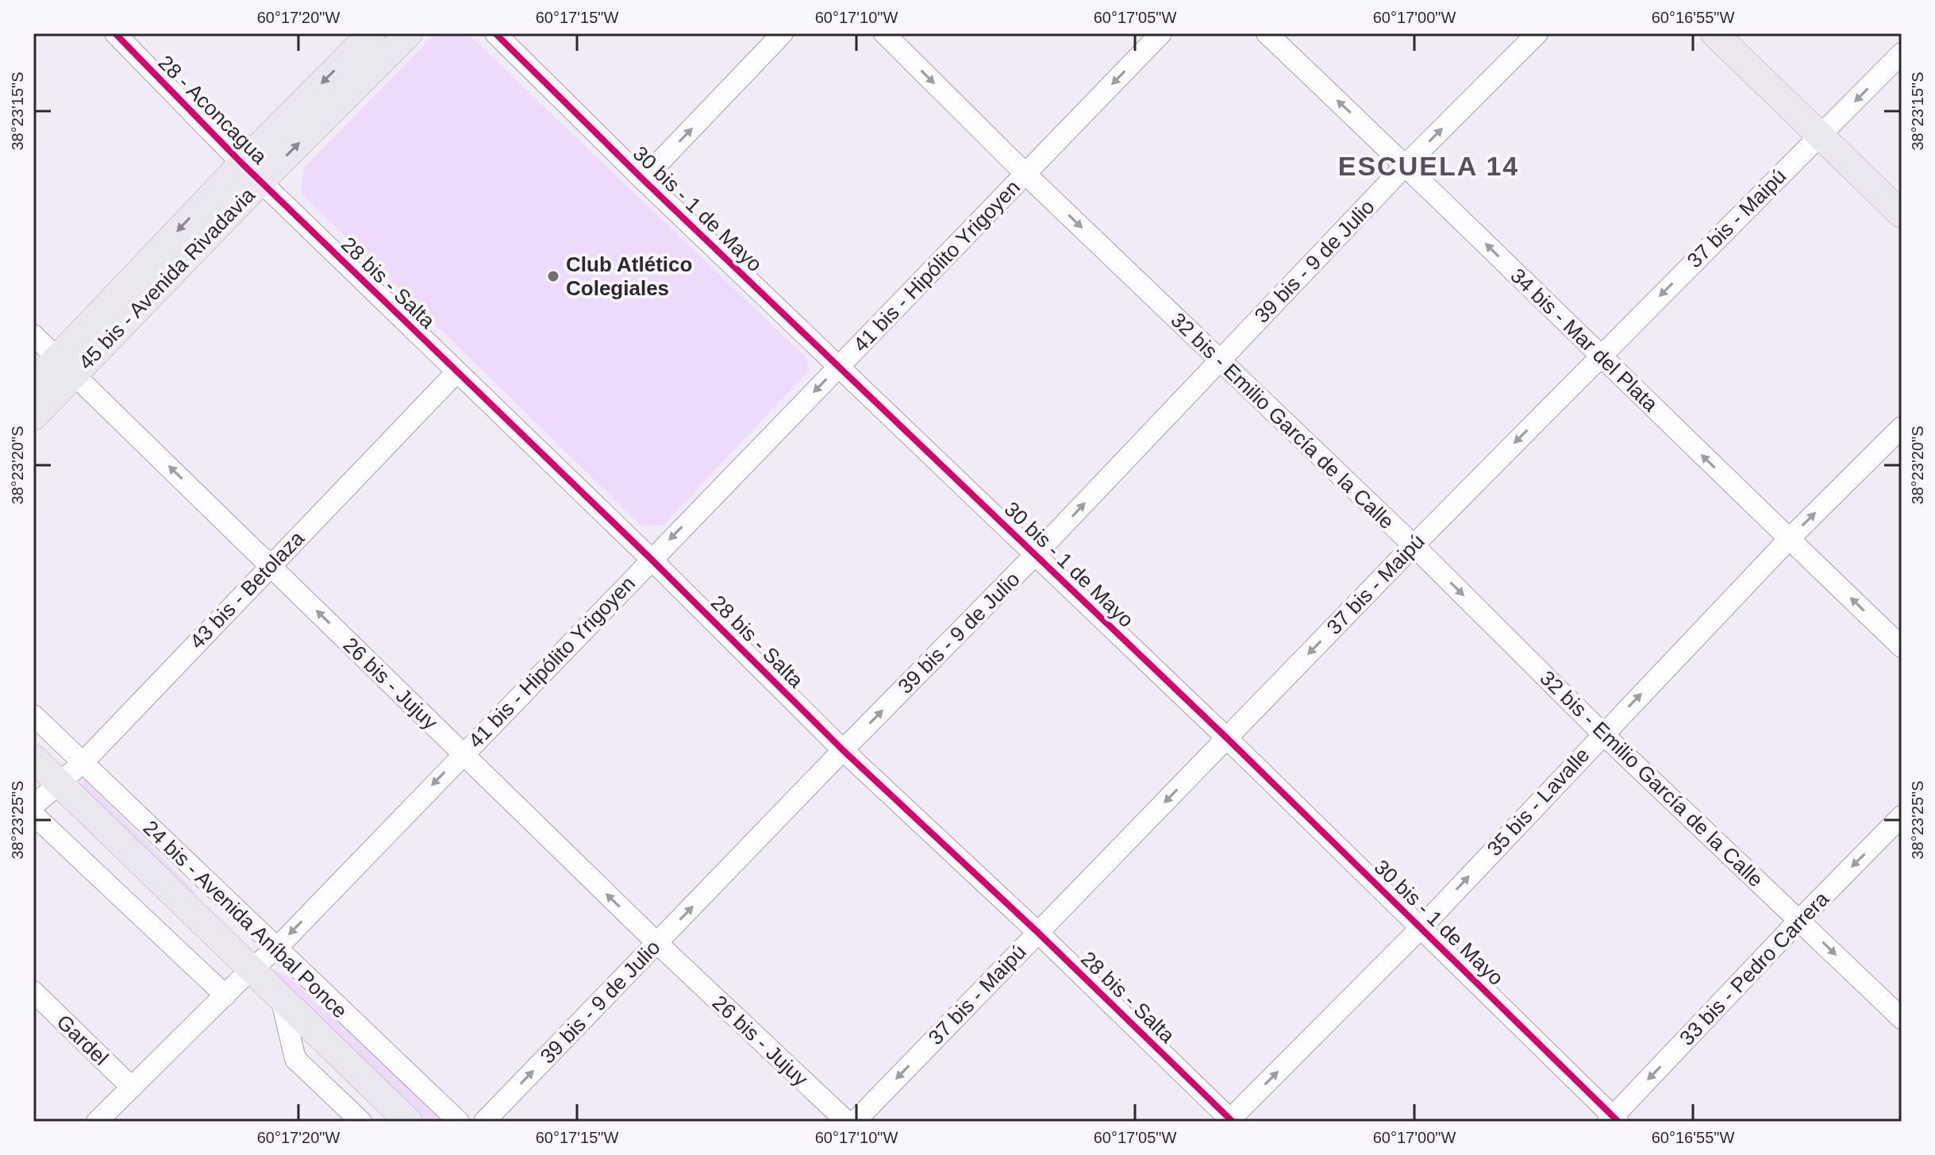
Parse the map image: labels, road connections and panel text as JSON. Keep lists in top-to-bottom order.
{
  "streets": {
    "main road": ["45 bis - Avenida Rivadavia", "24 bis - Avenida Aníbal Ponce"],
    "street": [
      "28 - Aconcagua",
      "30 bis - 1 de Mayo",
      "37 bis - Maipú",
      "39 bis - 9 de Julio",
      "41 bis - Hipólito Yrigoyen",
      "28 bis - Salta",
      "34 bis - Mar del Plata",
      "32 bis - Emilio García de la Calle",
      "43 bis - Betolaza",
      "26 bis - Jujuy",
      "35 bis - Lavalle",
      "33 bis - Pedro Carrera",
      "Gardel"
    ]
  },
  "crossings": [
    ["28 - Aconcagua", "45 bis - Avenida Rivadavia"],
    ["28 - Aconcagua", "28 bis - Salta"],
    ["30 bis - 1 de Mayo", "37 bis - Maipú"],
    ["30 bis - 1 de Mayo", "39 bis - 9 de Julio"],
    ["30 bis - 1 de Mayo", "41 bis - Hipólito Yrigoyen"],
    ["30 bis - 1 de Mayo", "35 bis - Lavalle"],
    ["30 bis - 1 de Mayo", "33 bis - Pedro Carrera"],
    ["37 bis - Maipú", "28 bis - Salta"],
    ["37 bis - Maipú", "34 bis - Mar del Plata"],
    ["37 bis - Maipú", "32 bis - Emilio García de la Calle"],
    ["39 bis - 9 de Julio", "28 bis - Salta"],
    ["39 bis - 9 de Julio", "34 bis - Mar del Plata"],
    ["39 bis - 9 de Julio", "32 bis - Emilio García de la Calle"],
    ["39 bis - 9 de Julio", "26 bis - Jujuy"],
    ["41 bis - Hipólito Yrigoyen", "28 bis - Salta"],
    ["41 bis - Hipólito Yrigoyen", "32 bis - Emilio García de la Calle"],
    ["41 bis - Hipólito Yrigoyen", "26 bis - Jujuy"],
    ["41 bis - Hipólito Yrigoyen", "24 bis - Avenida Aníbal Ponce"],
    ["41 bis - Hipólito Yrigoyen", "Gardel"],
    ["45 bis - Avenida Rivadavia", "28 bis - Salta"],
    ["45 bis - Avenida Rivadavia", "26 bis - Jujuy"],
    ["28 bis - Salta", "43 bis - Betolaza"],
    ["28 bis - Salta", "35 bis - Lavalle"],
    ["34 bis - Mar del Plata", "35 bis - Lavalle"],
    ["32 bis - Emilio García de la Calle", "35 bis - Lavalle"],
    ["32 bis - Emilio García de la Calle", "33 bis - Pedro Carrera"],
    ["43 bis - Betolaza", "26 bis - Jujuy"],
    ["43 bis - Betolaza", "24 bis - Avenida Aníbal Ponce"]
  ],
  "one_way": [
    "37 bis - Maipú",
    "39 bis - 9 de Julio",
    "41 bis - Hipólito Yrigoyen",
    "34 bis - Mar del Plata",
    "32 bis - Emilio García de la Calle",
    "26 bis - Jujuy",
    "35 bis - Lavalle",
    "33 bis - Pedro Carrera"
  ],
  "districts": ["ESCUELA 14"],
  "places": ["Club Atlético Colegiales"],
  "coordinates": [
    "60°17'20\"W",
    "60°17'15\"W",
    "60°17'10\"W",
    "60°17'05\"W",
    "60°17'00\"W",
    "60°16'55\"W",
    "38°23'15\"S",
    "38°23'20\"S",
    "38°23'25\"S"
  ]
}
